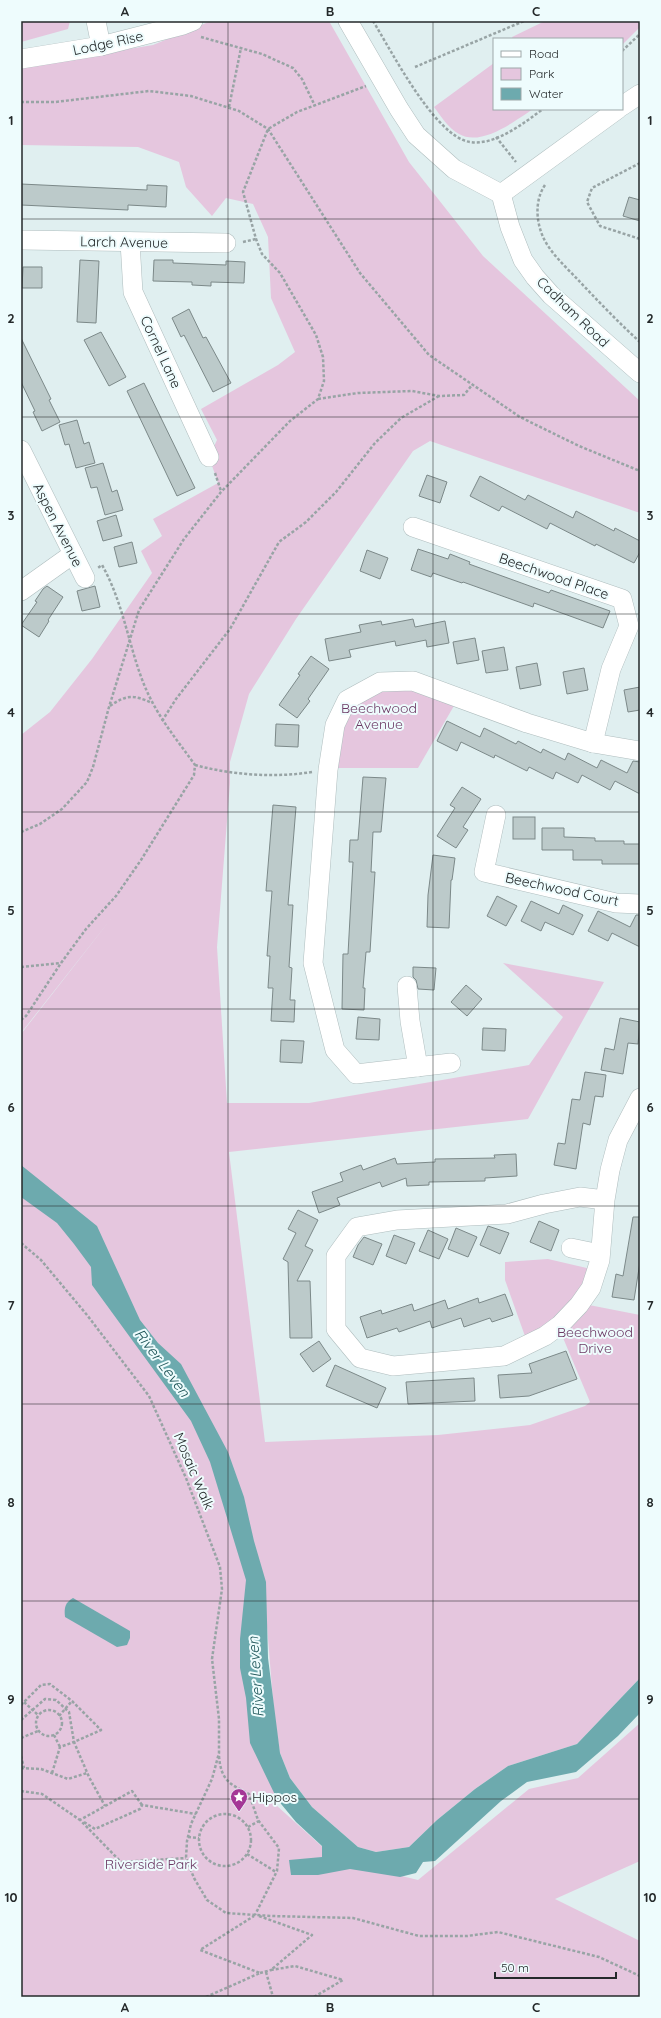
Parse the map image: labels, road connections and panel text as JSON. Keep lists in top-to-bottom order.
{
  "streets": {
    "street": [
      "Lodge Rise",
      "Larch Avenue",
      "Cadham Road",
      "Cornel Lane",
      "Aspen Avenue",
      "Beechwood Place",
      "Beechwood Court"
    ],
    "path": ["Mosaic Walk"]
  },
  "crossings": [
    ["Larch Avenue", "Cornel Lane"]
  ],
  "water": ["River Leven"],
  "parks": ["Beechwood Avenue", "Beechwood Drive", "Riverside Park"],
  "places": {
    "place": ["Hippos"]
  },
  "legend": ["Road", "Park", "Water"],
  "scale_bar": "50 m",
  "grid": {
    "columns": ["A", "B", "C"],
    "rows": [
      "1",
      "2",
      "3",
      "4",
      "5",
      "6",
      "7",
      "8",
      "9",
      "10"
    ]
  }
}
